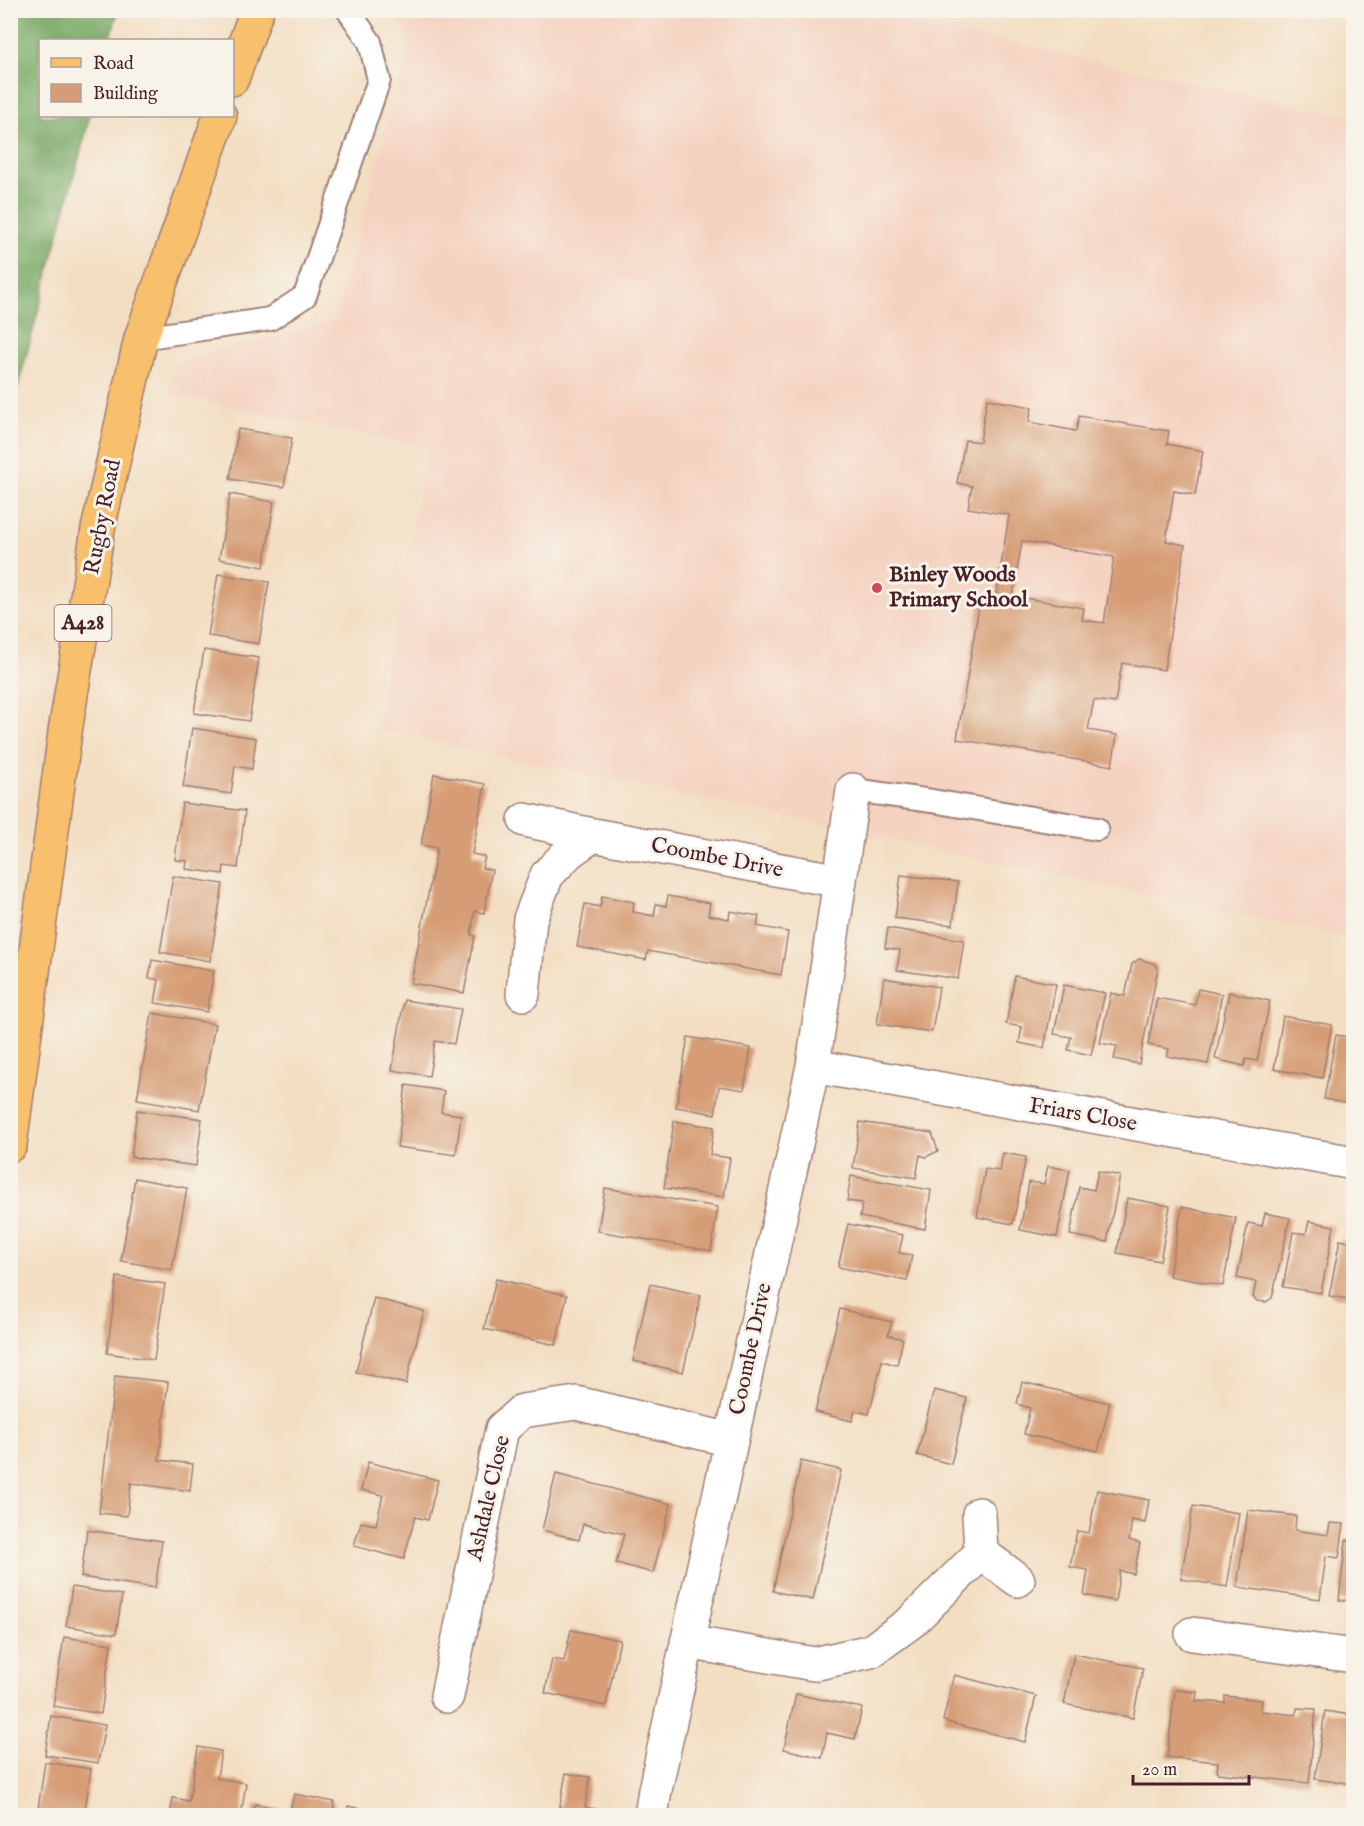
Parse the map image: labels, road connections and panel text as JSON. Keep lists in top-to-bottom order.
{
  "streets": {
    "main road": ["Rugby Road", "A428"],
    "street": ["Coombe Drive", "Friars Close", "Ashdale Close"]
  },
  "crossings": [
    ["Coombe Drive", "Friars Close"],
    ["Coombe Drive", "Ashdale Close"]
  ],
  "places": ["Binley Woods Primary School"],
  "legend": ["Road", "Building"],
  "scale_bar": "20 m"
}
